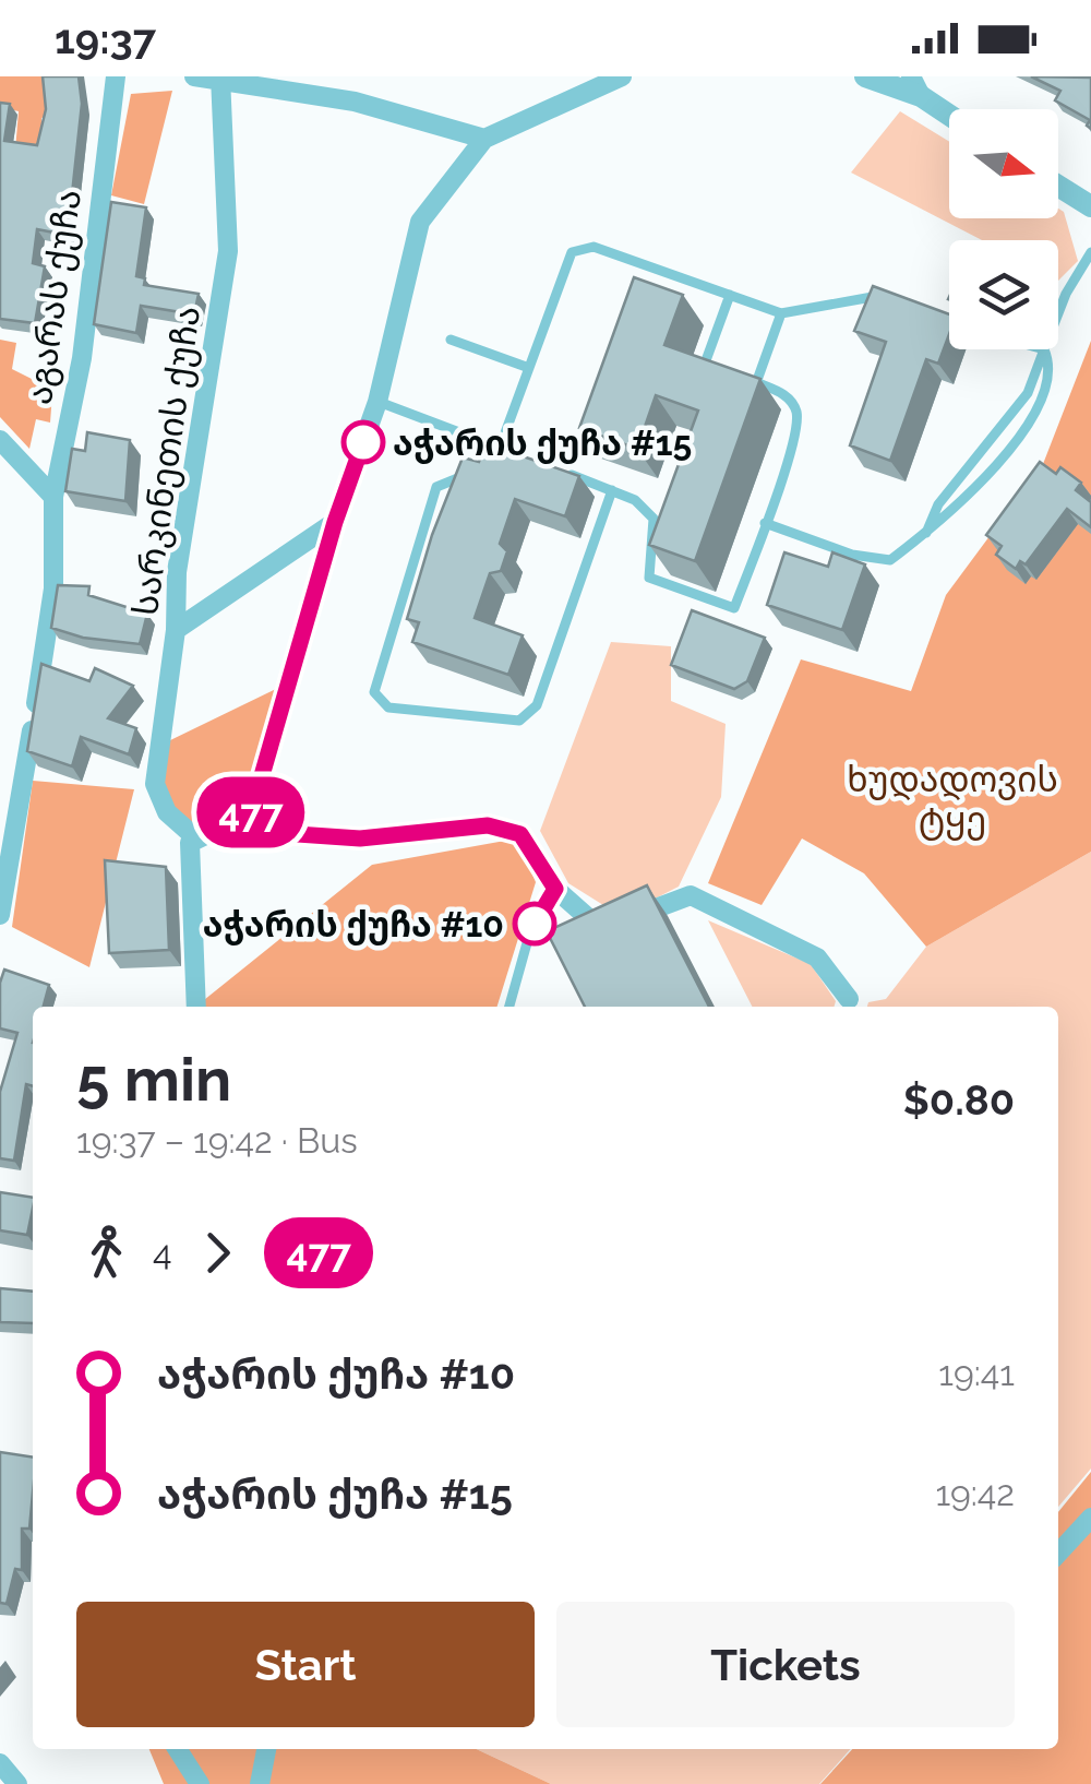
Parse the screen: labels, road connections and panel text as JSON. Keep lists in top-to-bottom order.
{
  "streets": {
    "street": ["აგარას ქუჩა", "სარკინეთის ქუჩა"]
  },
  "parks": ["ხუდადოვის ტყე"],
  "places": ["აჭარის ქუჩა #15", "აჭარის ქუჩა #10"],
  "lines": ["bus line 477"],
  "north": "right",
  "page": {
    "status": "19:37",
    "on_map": "477",
    "heading": ["5 min", "19:37 – 19:42 · Bus", "$0.80"],
    "legs": ["4", "477"],
    "list": [
      {
        "name": "აჭარის ქუჩა #10",
        "value": "19:41"
      },
      {
        "name": "აჭარის ქუჩა #15",
        "value": "19:42"
      }
    ],
    "buttons": ["Start", "Tickets"]
  }
}
